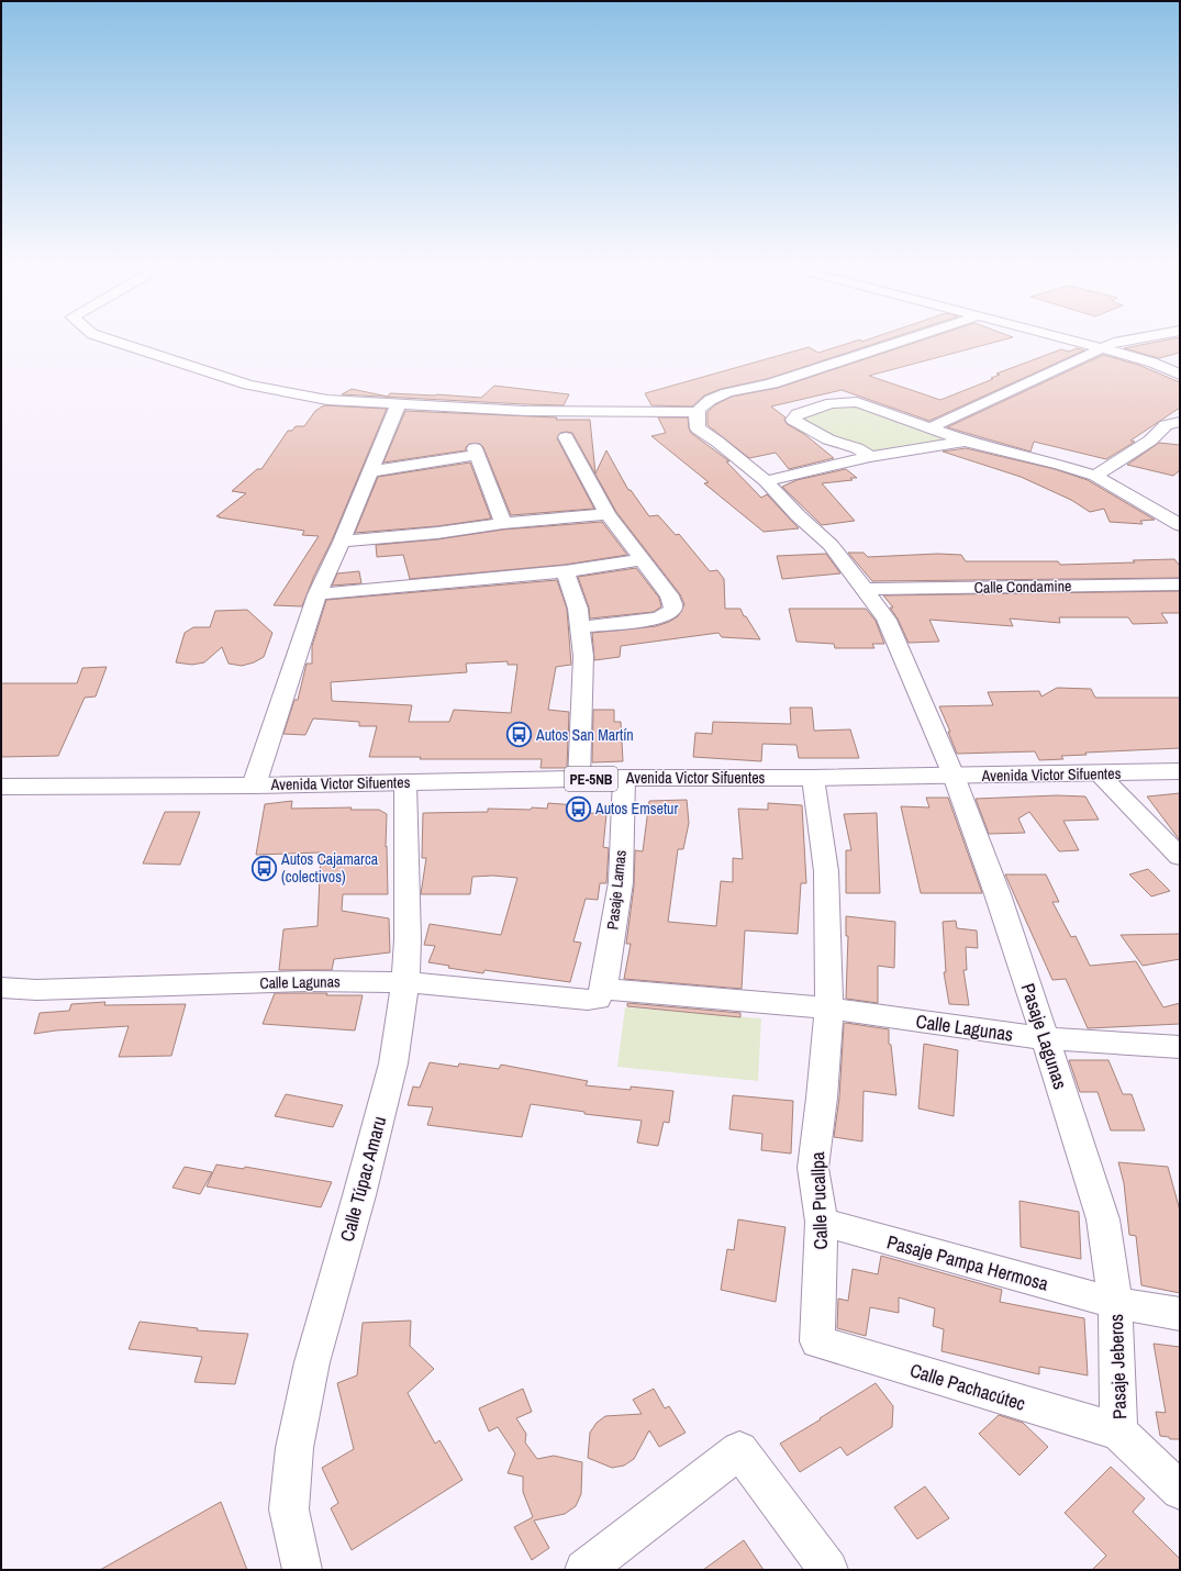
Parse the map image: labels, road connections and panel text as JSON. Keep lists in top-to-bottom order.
{
  "streets": {
    "highway": ["Avenida Victor Sifuentes", "PE-5NB"],
    "street": [
      "Calle Condamine",
      "Pasaje Lamas",
      "Calle Lagunas",
      "Pasaje Lagunas",
      "Calle Túpac Amaru",
      "Calle Pucallpa",
      "Pasaje Pampa Hermosa",
      "Pasaje Jeberos",
      "Calle Pachacútec"
    ]
  },
  "crossings": [
    ["Calle Condamine", "Pasaje Lagunas"],
    ["Avenida Victor Sifuentes", "Pasaje Lamas"],
    ["Avenida Victor Sifuentes", "Pasaje Lagunas"],
    ["Avenida Victor Sifuentes", "Calle Túpac Amaru"],
    ["Avenida Victor Sifuentes", "Calle Pucallpa"],
    ["Pasaje Lamas", "Calle Lagunas"],
    ["Calle Lagunas", "Pasaje Lagunas"],
    ["Calle Lagunas", "Calle Túpac Amaru"],
    ["Calle Lagunas", "Calle Pucallpa"],
    ["Pasaje Lagunas", "Pasaje Pampa Hermosa"],
    ["Pasaje Lagunas", "Pasaje Jeberos"],
    ["Calle Pucallpa", "Pasaje Pampa Hermosa"],
    ["Calle Pucallpa", "Calle Pachacútec"],
    ["Pasaje Pampa Hermosa", "Pasaje Jeberos"],
    ["Pasaje Jeberos", "Calle Pachacútec"]
  ],
  "places": {
    "bus stop": ["Autos San Martín", "Autos Emsetur", "Autos Cajamarca (colectivos)"]
  }
}
